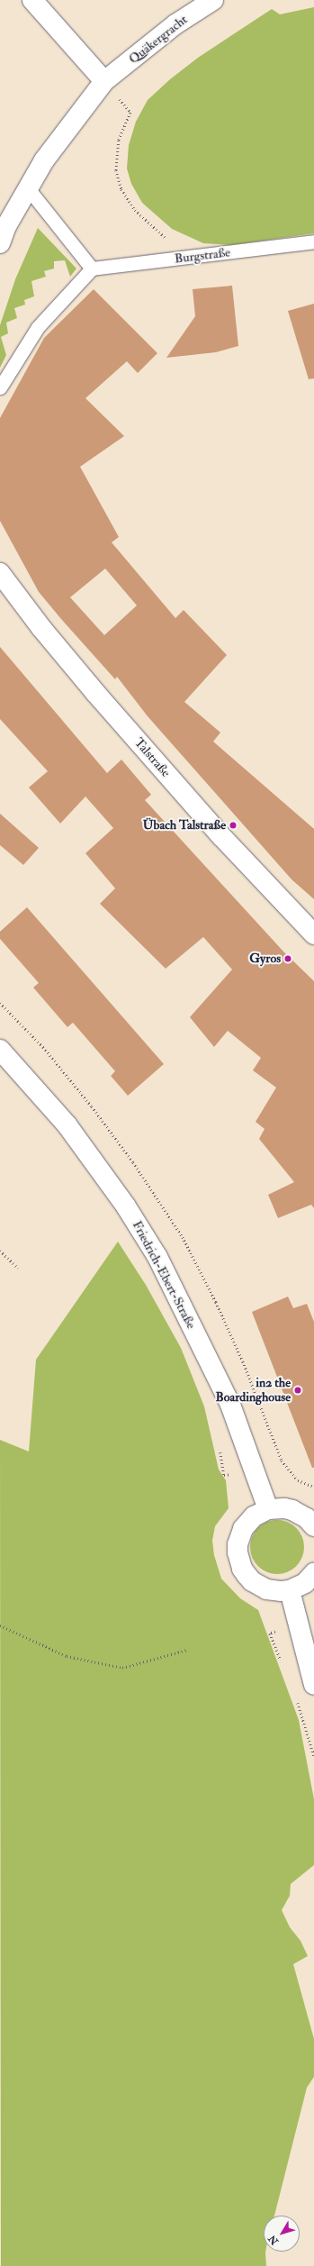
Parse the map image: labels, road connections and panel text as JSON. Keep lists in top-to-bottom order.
{
  "streets": {
    "street": ["Quäkergracht", "Talstraße", "Friedrich-Ebert-Straße"],
    "lane": ["Burgstraße"]
  },
  "places": ["Übach Talstraße", "Gyros", "in2 the Boardinghouse"],
  "north": "bottom left"
}
